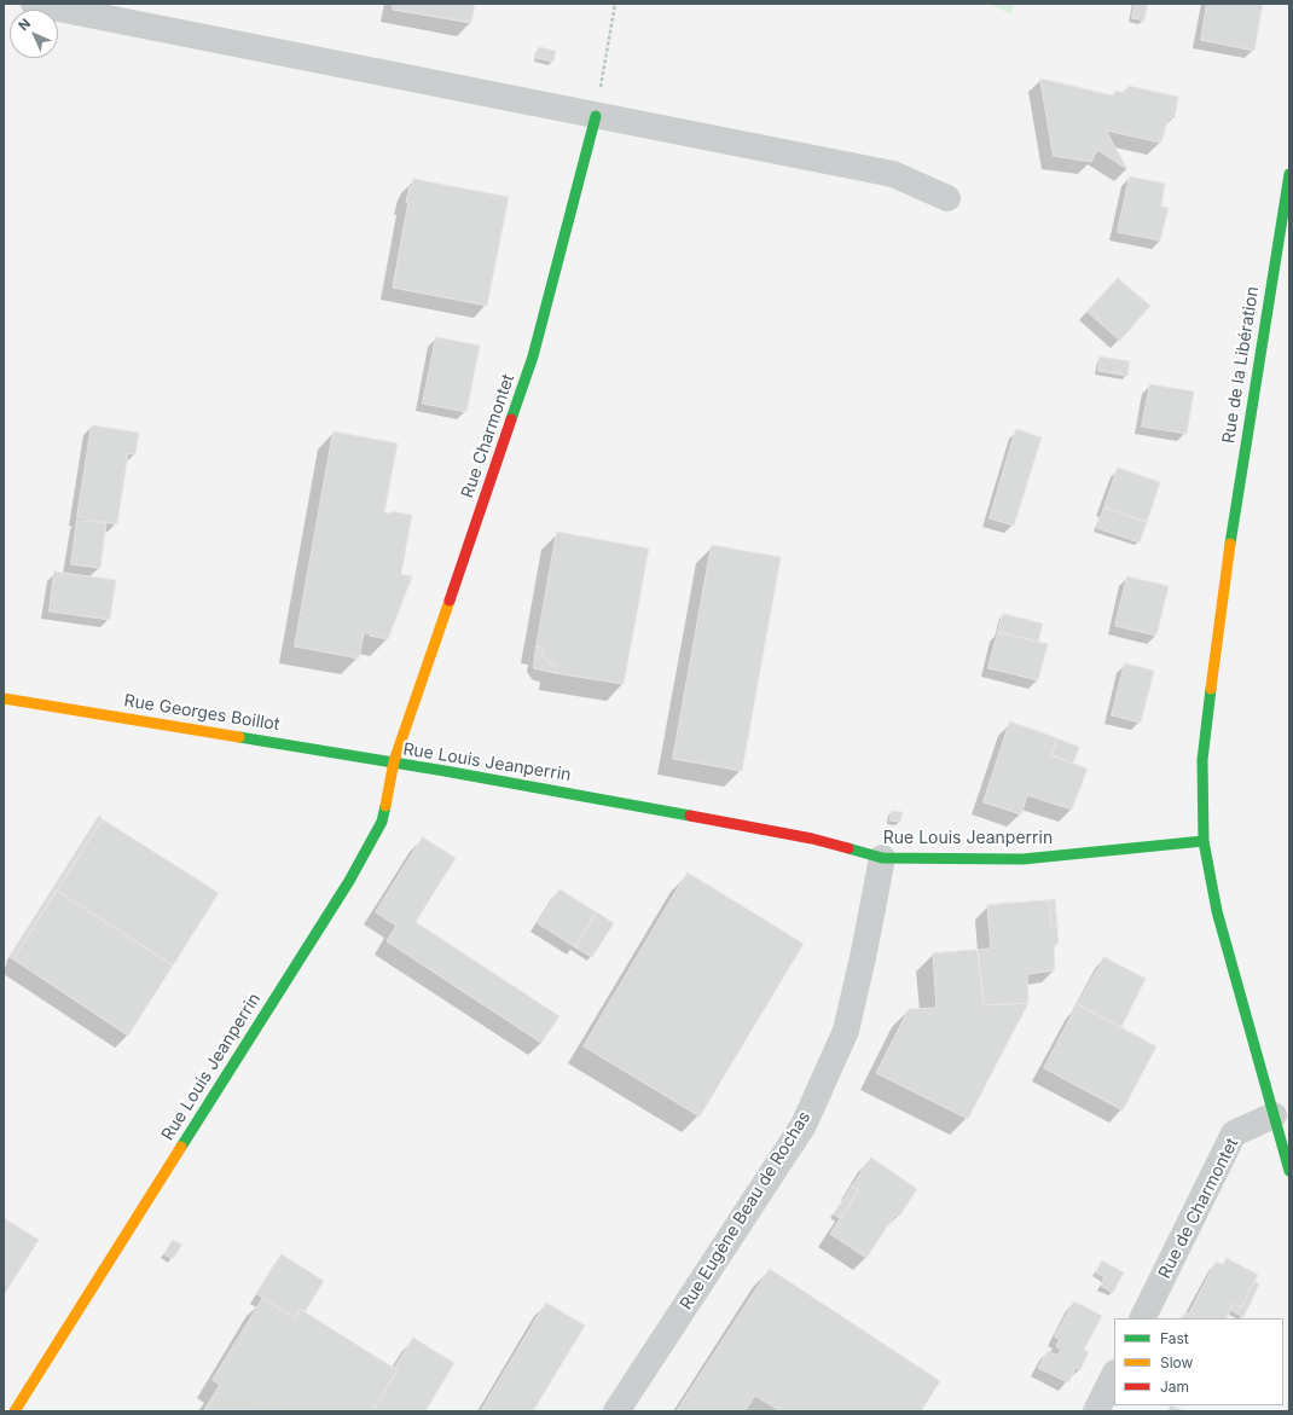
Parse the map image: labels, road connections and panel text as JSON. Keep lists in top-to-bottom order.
{
  "streets": {
    "street": [
      "Rue de la Libération",
      "Rue Charmontet",
      "Rue Georges Boillot",
      "Rue Louis Jeanperrin",
      "Rue de Charmontet",
      "Rue Eugène Beau de Rochas"
    ]
  },
  "crossings": [
    ["Rue de la Libération", "Rue Louis Jeanperrin"],
    ["Rue de la Libération", "Rue de Charmontet"],
    ["Rue Charmontet", "Rue Georges Boillot"],
    ["Rue Charmontet", "Rue Louis Jeanperrin"],
    ["Rue Georges Boillot", "Rue Louis Jeanperrin"],
    ["Rue Louis Jeanperrin", "Rue Eugène Beau de Rochas"]
  ],
  "legend": ["Fast", "Slow", "Jam"],
  "north": "top left"
}
